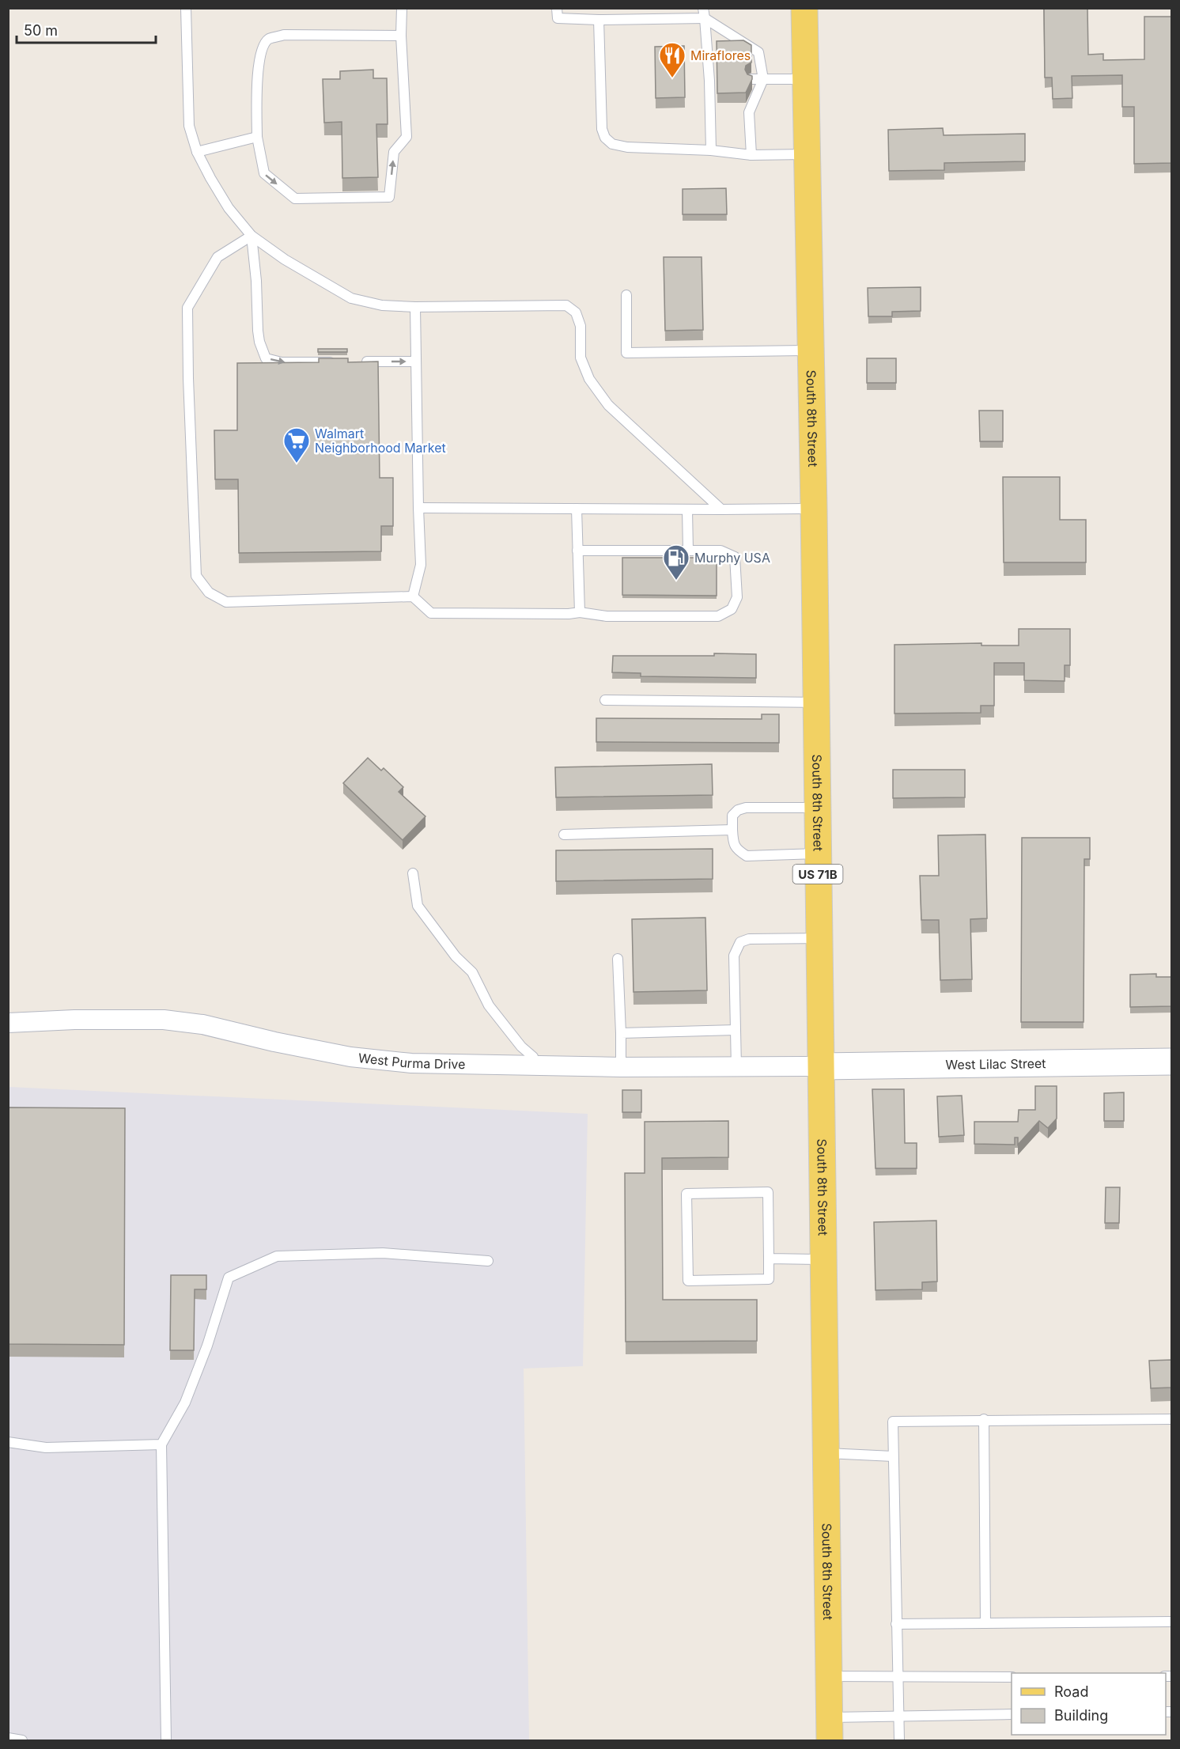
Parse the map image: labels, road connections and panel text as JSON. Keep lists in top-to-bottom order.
{
  "streets": {
    "main road": ["South 8th Street", "US 71B"],
    "street": ["West Purma Drive", "West Lilac Street"]
  },
  "crossings": [
    ["South 8th Street", "West Purma Drive"],
    ["South 8th Street", "West Lilac Street"],
    ["West Purma Drive", "West Lilac Street"]
  ],
  "places": {
    "restaurant": ["Miraflores"],
    "supermarket": ["Walmart Neighborhood Market"],
    "fuel station": ["Murphy USA"]
  },
  "legend": ["Road", "Building"],
  "scale_bar": "50 m"
}
